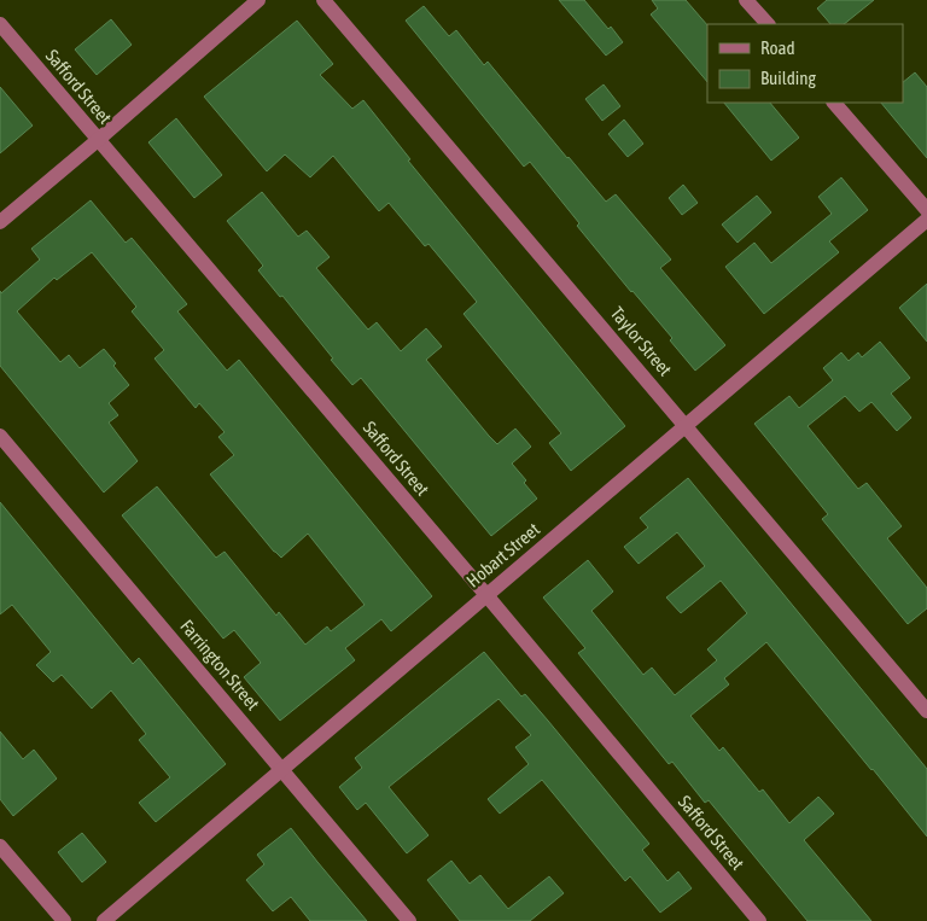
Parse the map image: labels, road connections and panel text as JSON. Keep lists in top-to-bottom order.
{
  "streets": {
    "street": [
      "Safford Street",
      "Taylor Street",
      "Hobart Street",
      "Farrington Street"
    ]
  },
  "crossings": [
    ["Safford Street", "Hobart Street"],
    ["Taylor Street", "Hobart Street"],
    ["Hobart Street", "Farrington Street"]
  ],
  "legend": ["Road", "Building"]
}
